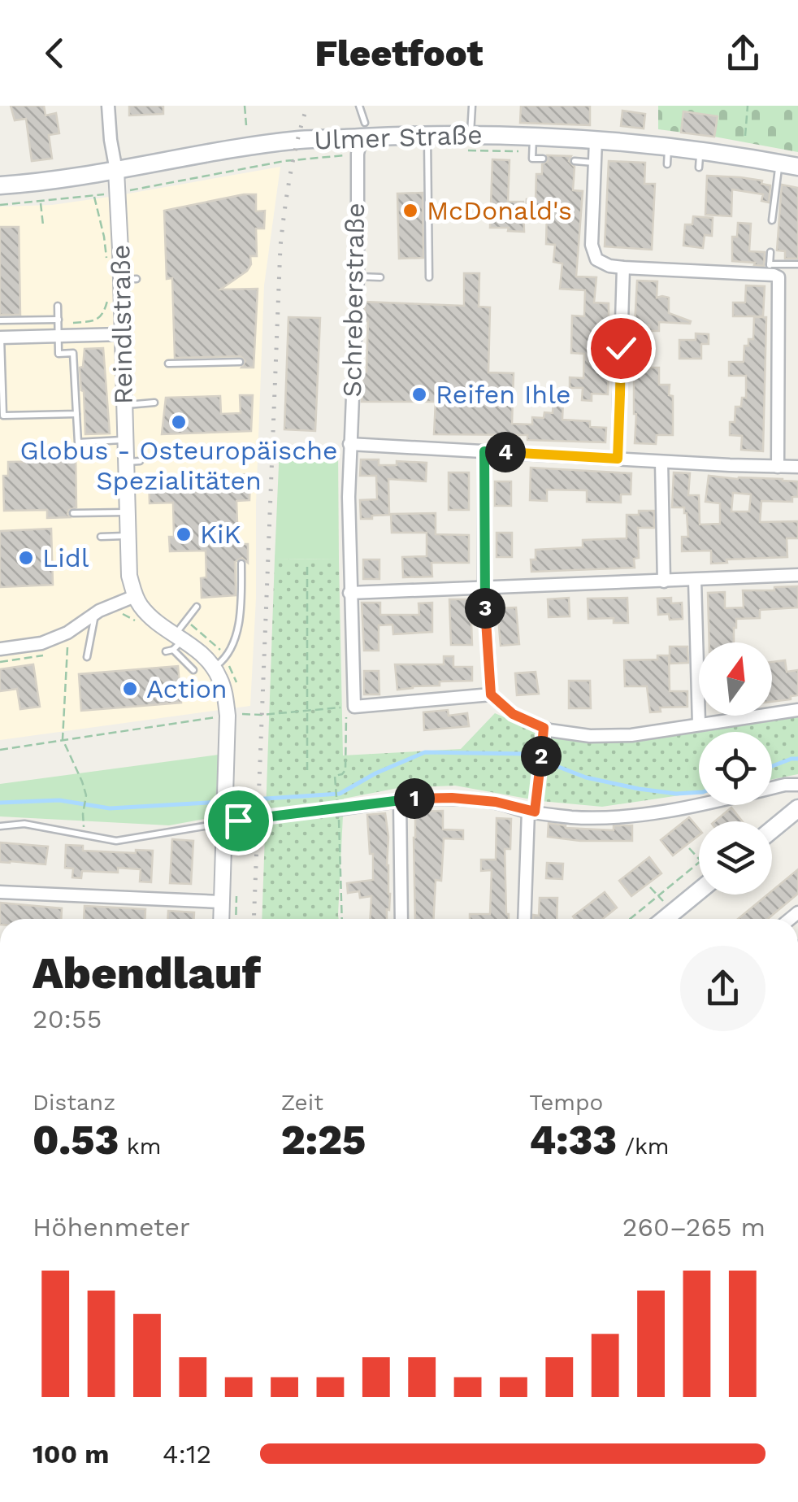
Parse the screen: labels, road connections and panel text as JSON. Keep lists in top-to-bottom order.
{
  "streets": {
    "main road": ["Ulmer Straße"],
    "street": ["Schreberstraße", "Reindlstraße"]
  },
  "crossings": [
    ["Ulmer Straße", "Schreberstraße"],
    ["Ulmer Straße", "Reindlstraße"]
  ],
  "places": [
    "McDonald's",
    "Reifen Ihle",
    "Globus - Osteuropäische Spezialitäten",
    "KiK",
    "Lidl",
    "Action"
  ],
  "north": "top",
  "page": {
    "header": "Fleetfoot",
    "pins": [
      "4",
      "3",
      "2",
      "1"
    ],
    "heading": ["Abendlauf", "20:55"],
    "stats": [
      ["Distanz", "0.53 km"],
      ["Zeit", "2:25"],
      ["Tempo", "4:33 /km"]
    ],
    "chart": ["Höhenmeter", "260–265 m"],
    "list": [
      {
        "name": "100 m",
        "note": "4:12"
      }
    ]
  }
}
